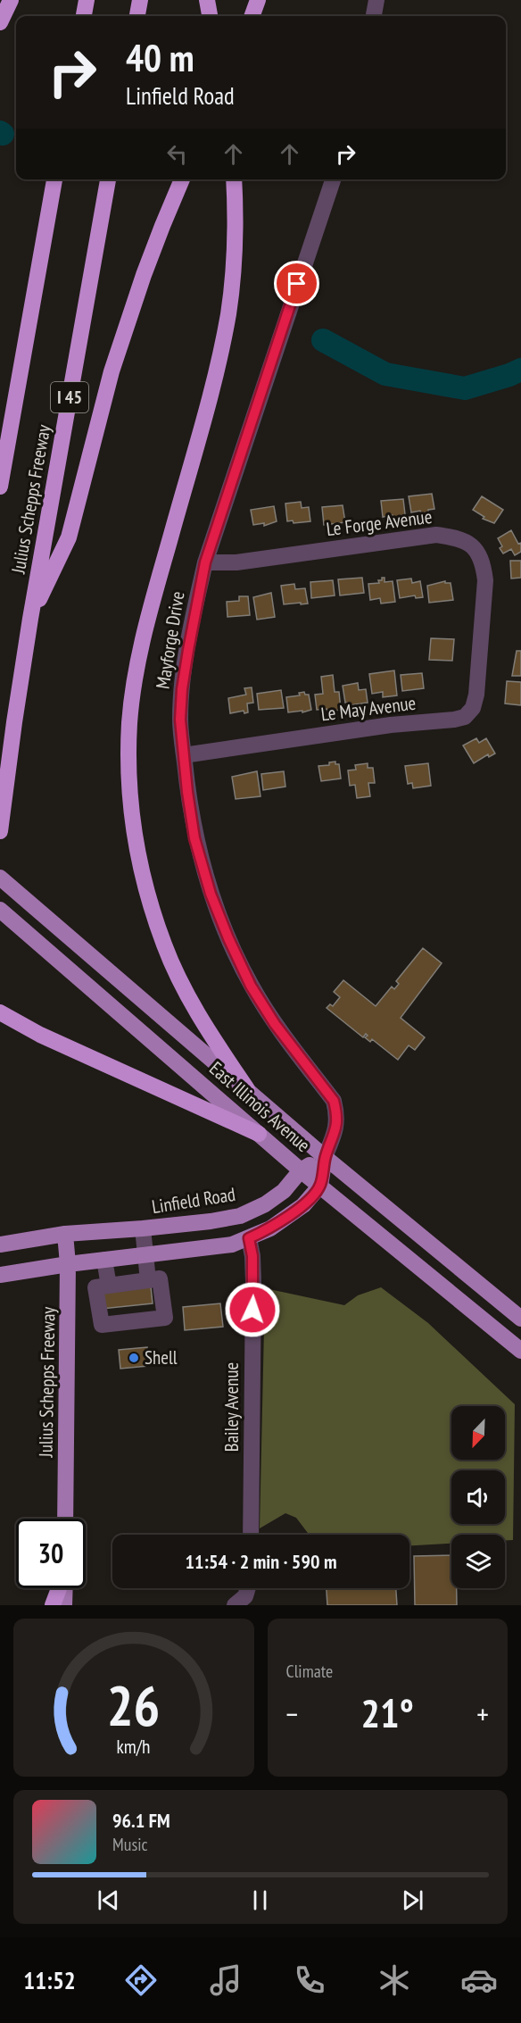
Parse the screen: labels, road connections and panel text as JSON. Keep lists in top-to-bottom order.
{
  "streets": {
    "highway": ["I 45", "Julius Schepps Freeway"],
    "main road": ["East Illinois Avenue", "Linfield Road"],
    "street": [
      "Le Forge Avenue",
      "Mayforge Drive",
      "Le May Avenue",
      "Bailey Avenue"
    ]
  },
  "crossings": [
    ["Julius Schepps Freeway", "Linfield Road"],
    ["Le Forge Avenue", "Mayforge Drive"],
    ["Le Forge Avenue", "Le May Avenue"],
    ["Mayforge Drive", "Le May Avenue"],
    ["Mayforge Drive", "East Illinois Avenue"],
    ["Mayforge Drive", "Linfield Road"],
    ["East Illinois Avenue", "Linfield Road"]
  ],
  "places": ["Shell"],
  "north": "bottom left",
  "page": {
    "turn": ["40 m", "Linfield Road"],
    "limit": "30",
    "trip": "11:54 · 2 min · 590 m",
    "tile": "Climate",
    "heat": ["−", "21°", "+"],
    "song": ["96.1 FM", "Music"],
    "tabs": "11:52",
    "gauge": ["26", "km/h"]
  }
}
